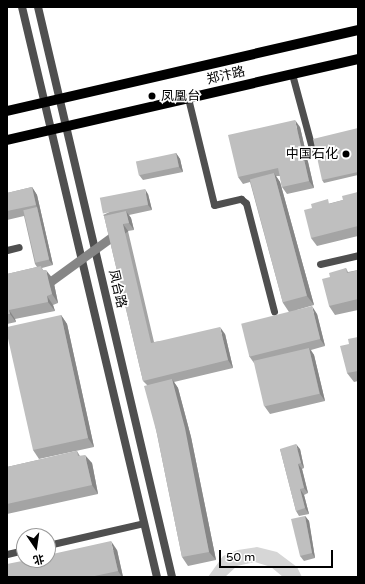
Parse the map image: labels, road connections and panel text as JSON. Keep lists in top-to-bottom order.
{
  "streets": {
    "main road": ["郑汴路"],
    "street": ["凤台路"]
  },
  "crossings": [
    ["郑汴路", "凤台路"]
  ],
  "places": ["凤凰台", "中国石化"],
  "scale_bar": "50 m",
  "north": "bottom"
}
